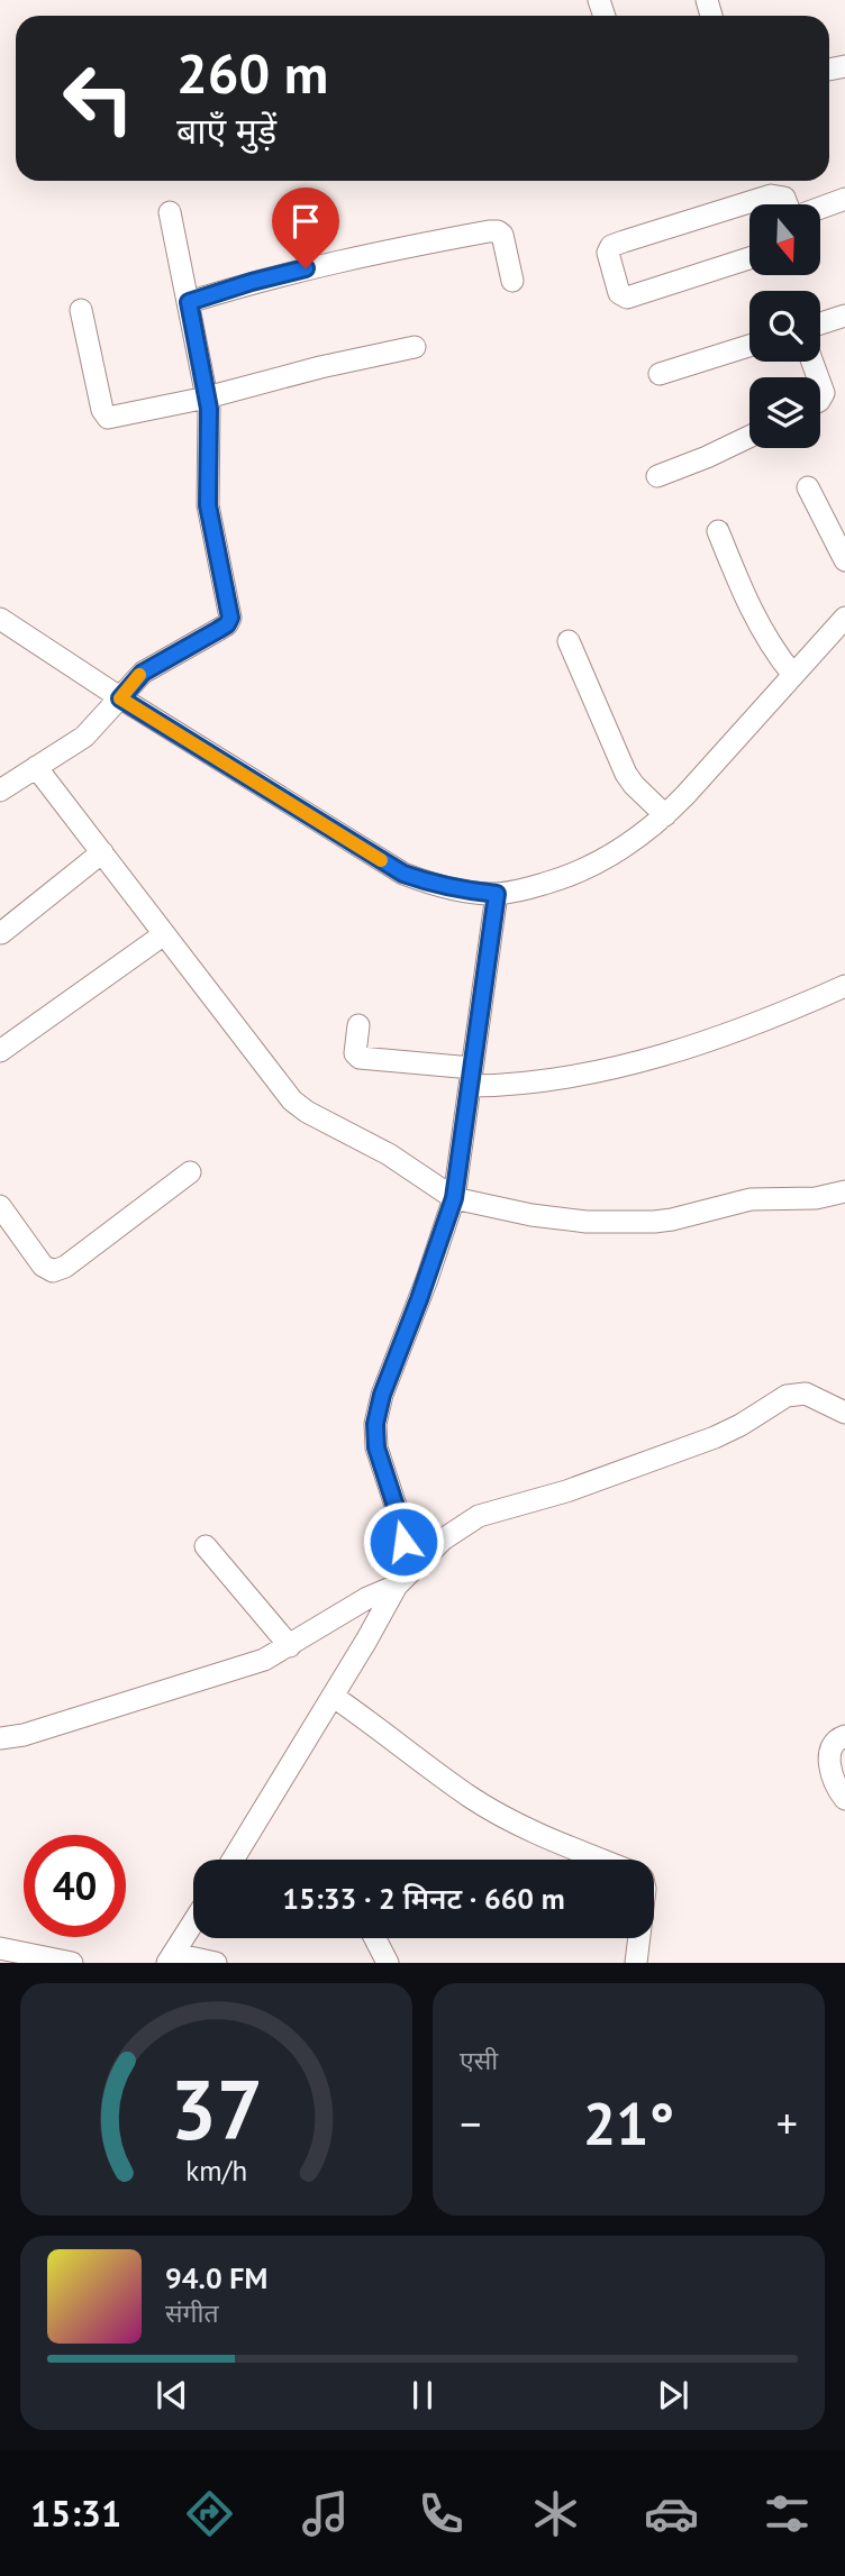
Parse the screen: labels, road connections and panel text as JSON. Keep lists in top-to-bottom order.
{
  "north": "bottom",
  "page": {
    "turn": ["260 m", "बाएँ मुड़ें"],
    "limit": "40",
    "trip": "15:33 · 2 मिनट · 660 m",
    "tile": "एसी",
    "heat": ["−", "21°", "+"],
    "song": ["94.0 FM", "संगीत"],
    "tabs": "15:31",
    "gauge": ["37", "km/h"]
  }
}
